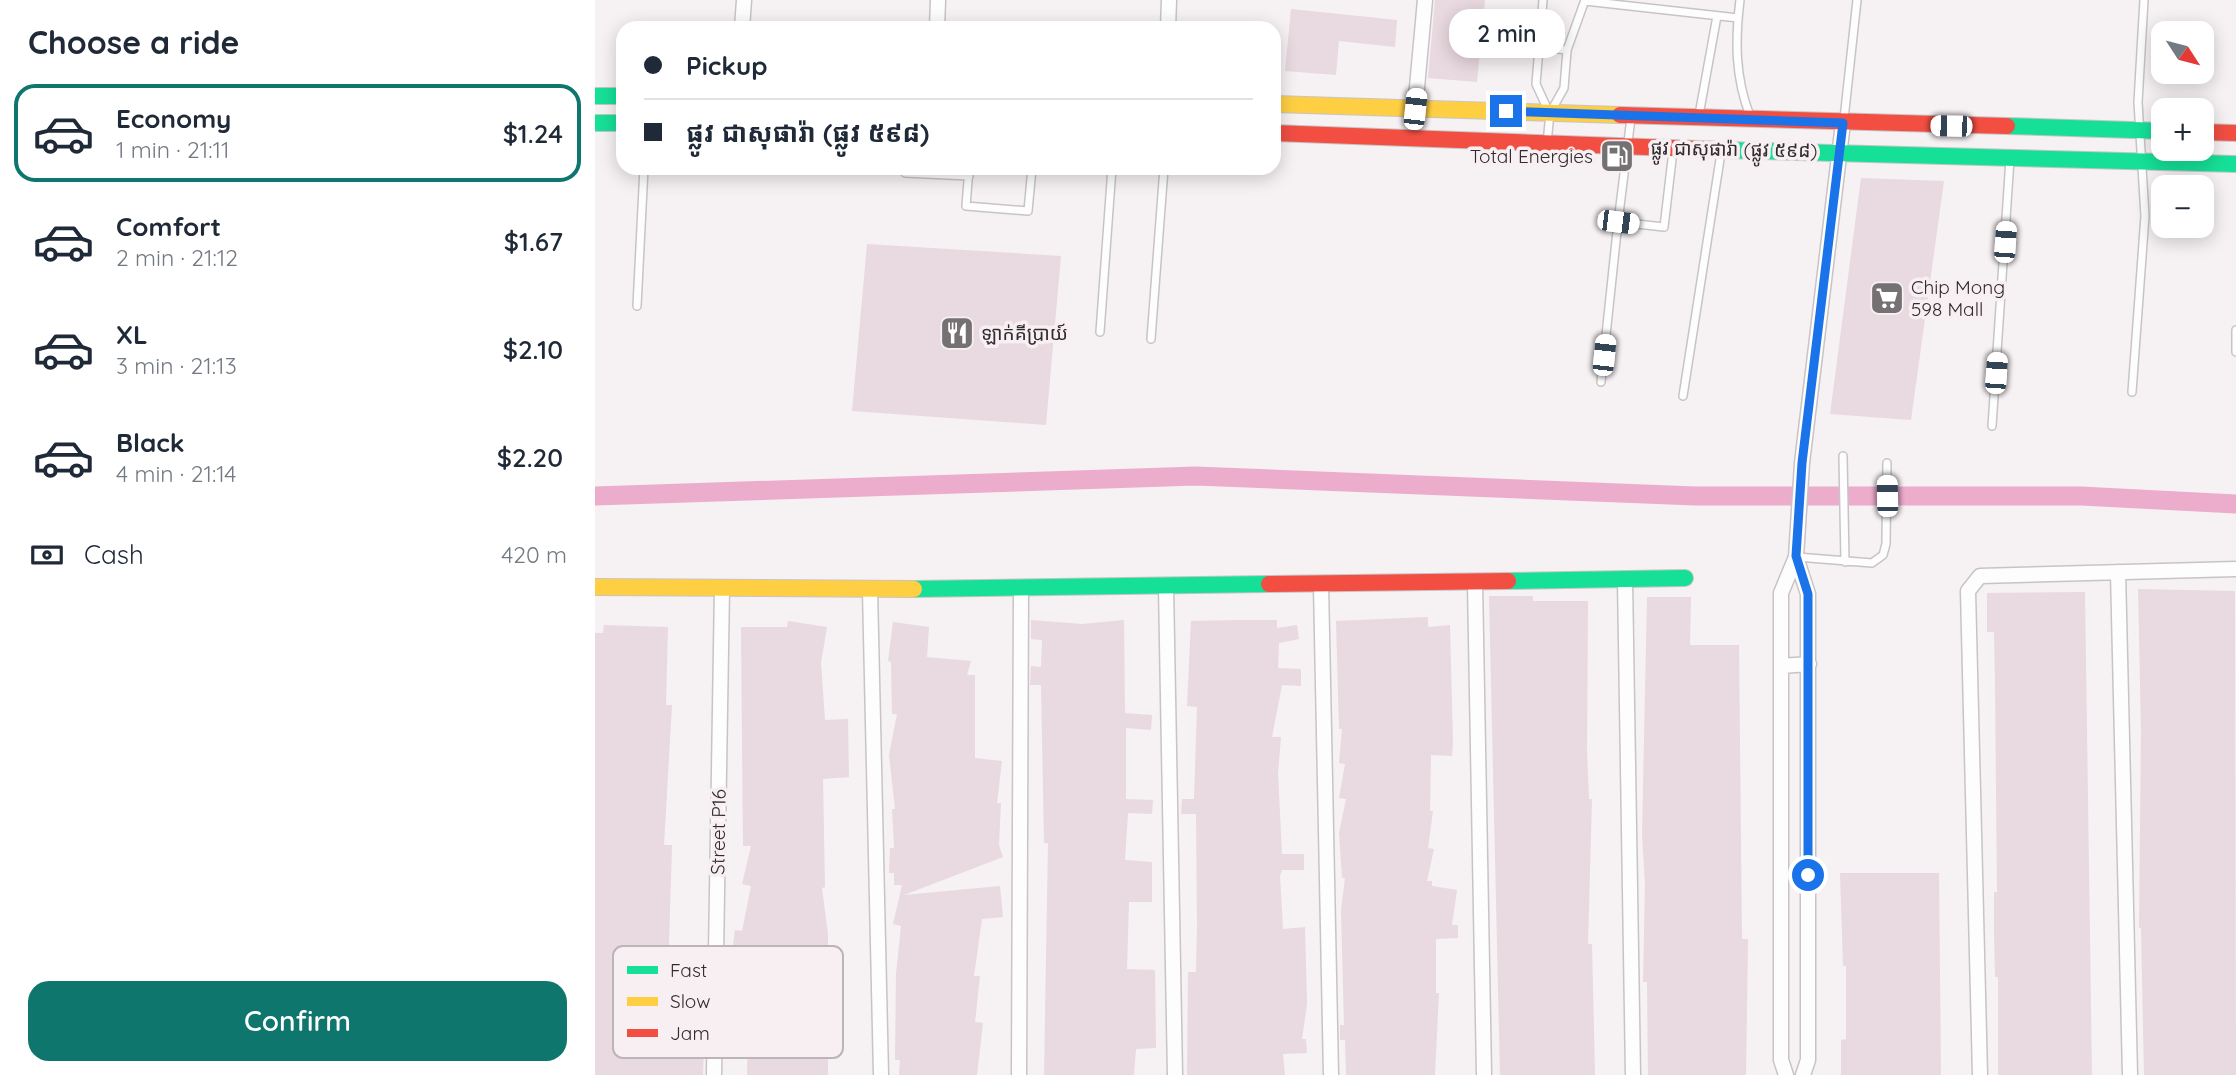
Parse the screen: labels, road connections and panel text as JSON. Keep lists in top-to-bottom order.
{
  "streets": {
    "main road": ["ផ្លូវ ជាសុផារ៉ា (ផ្លូវ ៥៩៨)"],
    "street": ["Street P16"]
  },
  "places": {
    "fuel station": ["Total Energies"],
    "supermarket": ["Chip Mong 598 Mall"],
    "restaurant": ["ឡាក់គីប្រាយ៍"]
  },
  "legend": ["Fast", "Slow", "Jam"],
  "north": "bottom right",
  "page": {
    "heading": "Choose a ride",
    "bubble": "2 min",
    "map_buttons": ["+", "−"],
    "banner": ["Pickup", "ផ្លូវ ជាសុផារ៉ា (ផ្លូវ ៥៩៨)"],
    "list": [
      {
        "name": "Economy",
        "note": "1 min · 21:11",
        "value": "$1.24"
      },
      {
        "name": "Comfort",
        "note": "2 min · 21:12",
        "value": "$1.67"
      },
      {
        "name": "XL",
        "note": "3 min · 21:13",
        "value": "$2.10"
      },
      {
        "name": "Black",
        "note": "4 min · 21:14",
        "value": "$2.20"
      }
    ],
    "pay": ["Cash", "420 m"],
    "buttons": "Confirm"
  }
}
